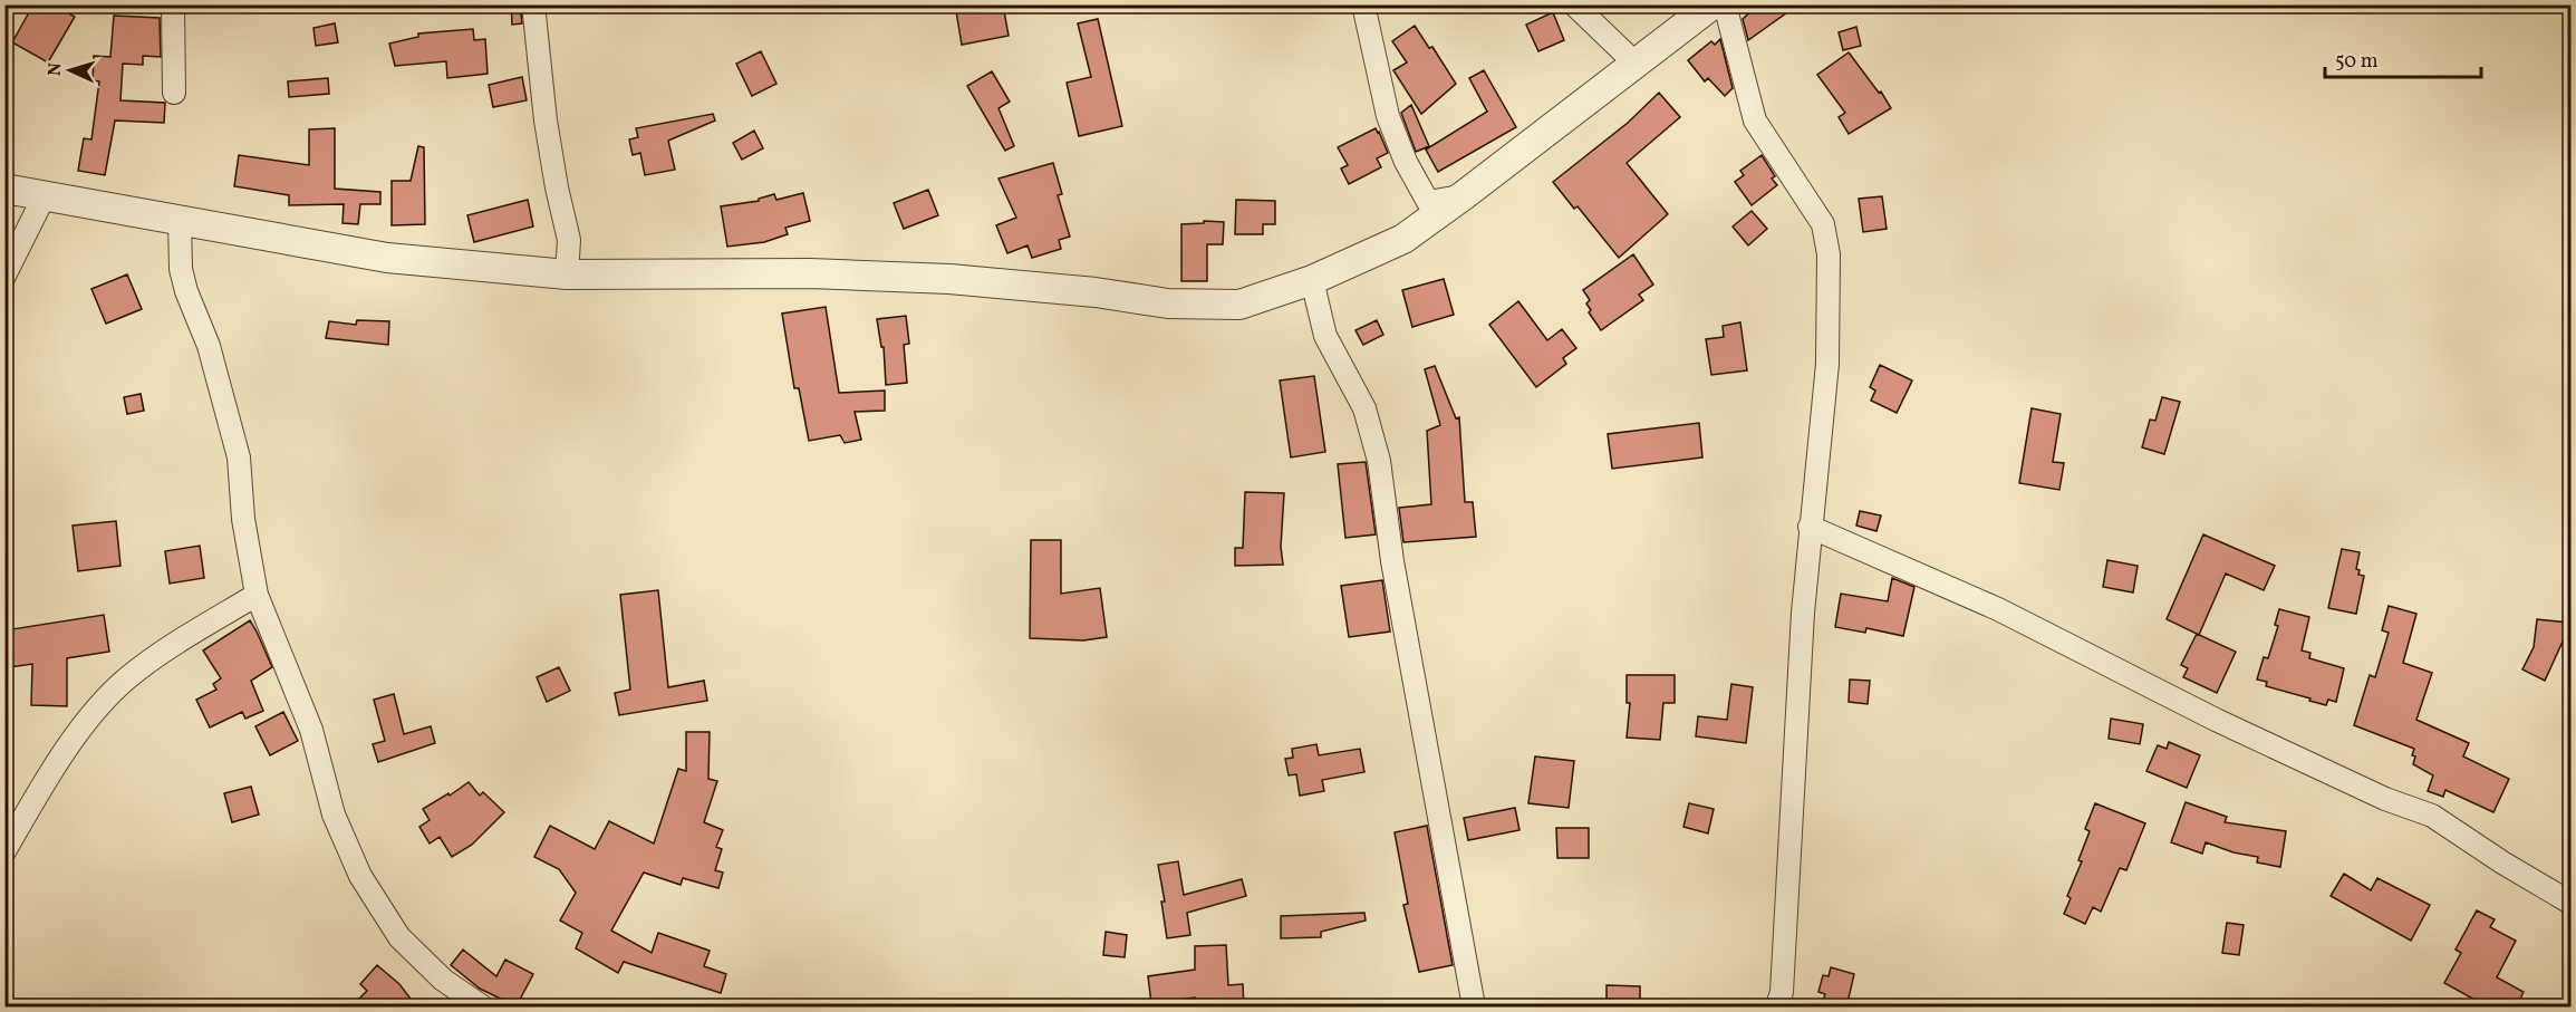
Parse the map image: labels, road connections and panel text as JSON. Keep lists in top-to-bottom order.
{
  "scale_bar": "50 m",
  "north": "left"
}
